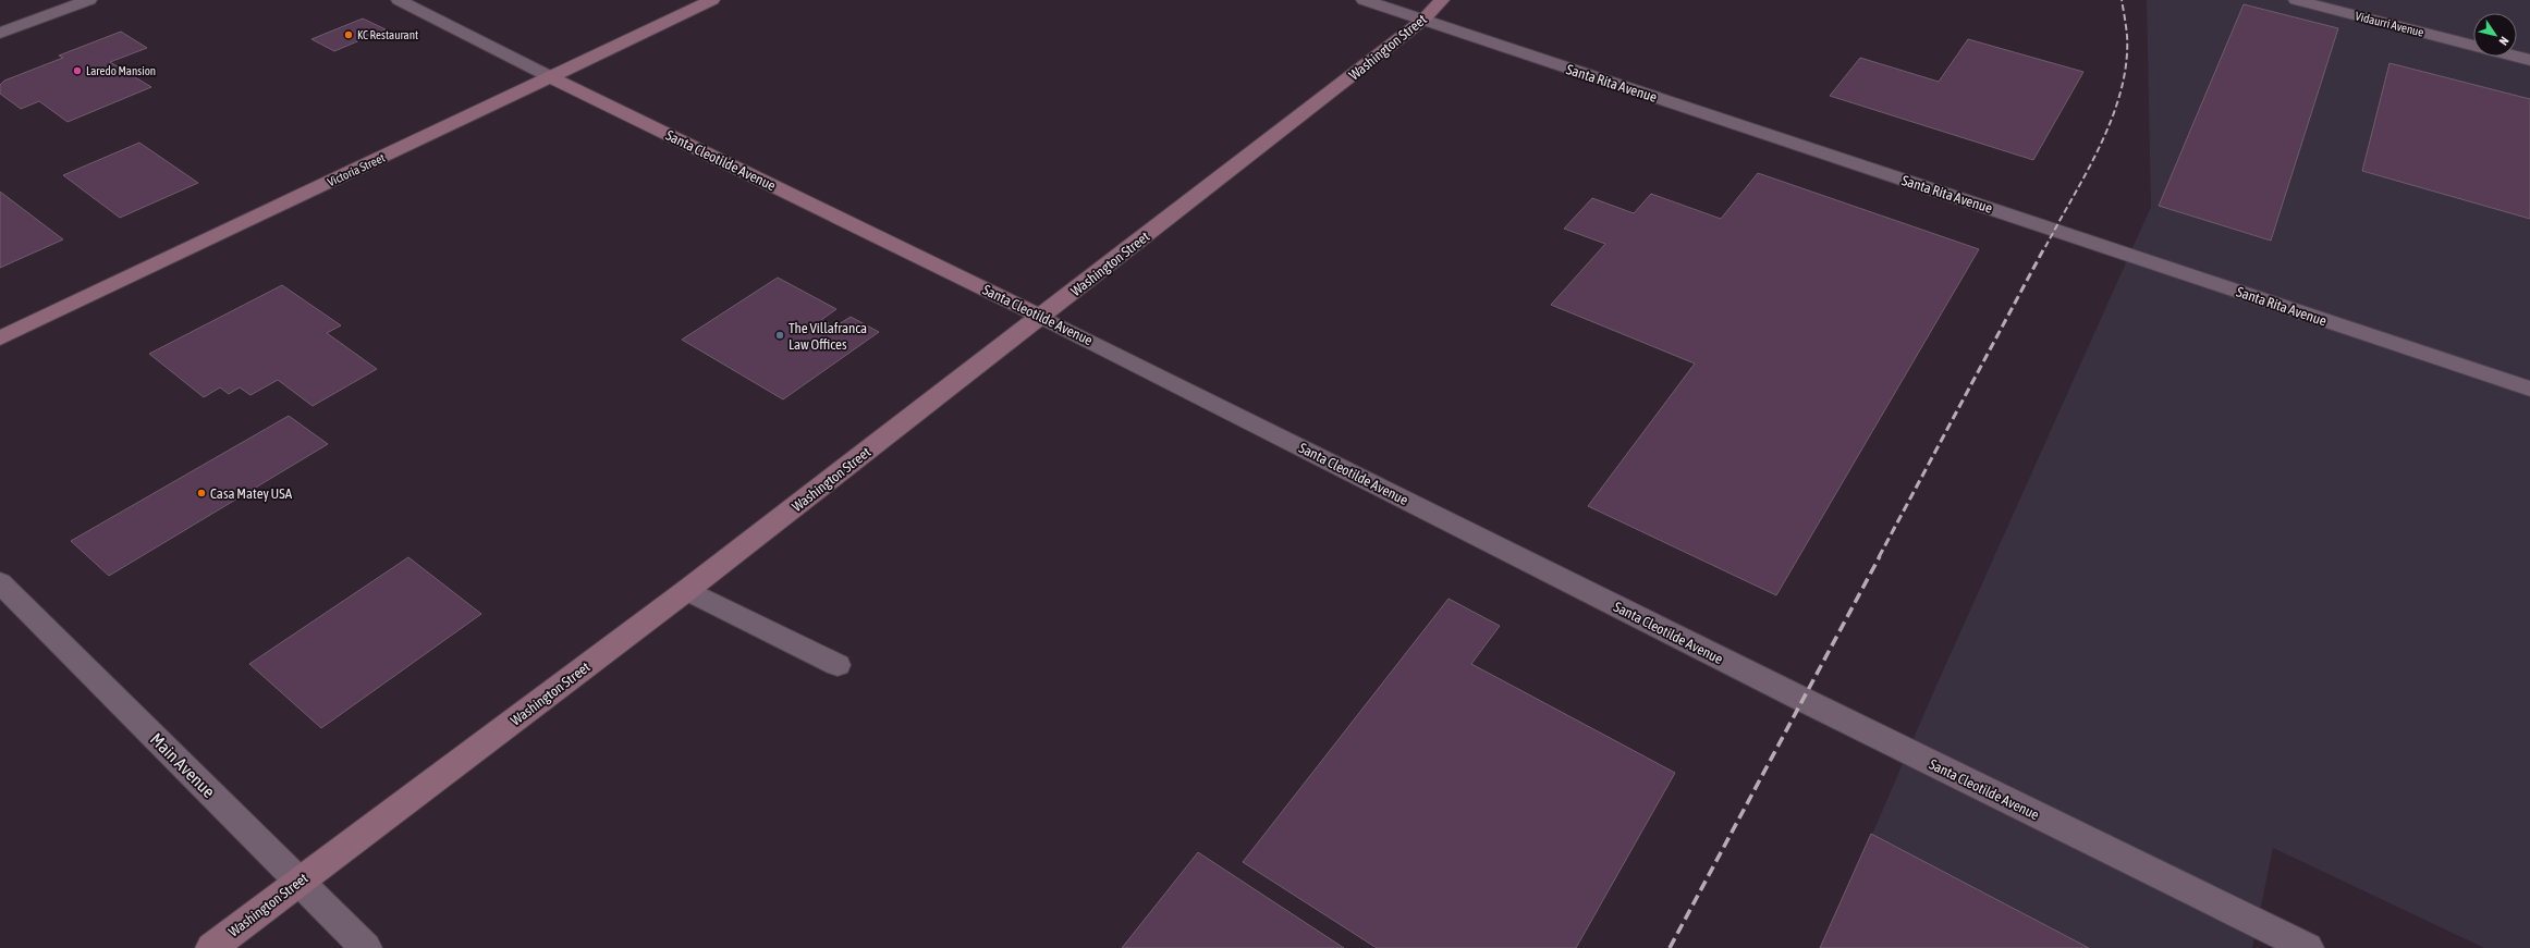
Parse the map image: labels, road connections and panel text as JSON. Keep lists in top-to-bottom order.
{
  "streets": {
    "main road": ["Washington Street", "Santa Cleotilde Avenue", "Victoria Street"],
    "street": ["Vidaurri Avenue", "Santa Rita Avenue", "Main Avenue"]
  },
  "crossings": [
    ["Washington Street", "Santa Rita Avenue"],
    ["Washington Street", "Santa Cleotilde Avenue"],
    ["Washington Street", "Main Avenue"],
    ["Santa Cleotilde Avenue", "Victoria Street"]
  ],
  "places": [
    "KC Restaurant",
    "Laredo Mansion",
    "The Villafranca Law Offices",
    "Casa Matey USA"
  ],
  "north": "bottom right"
}
